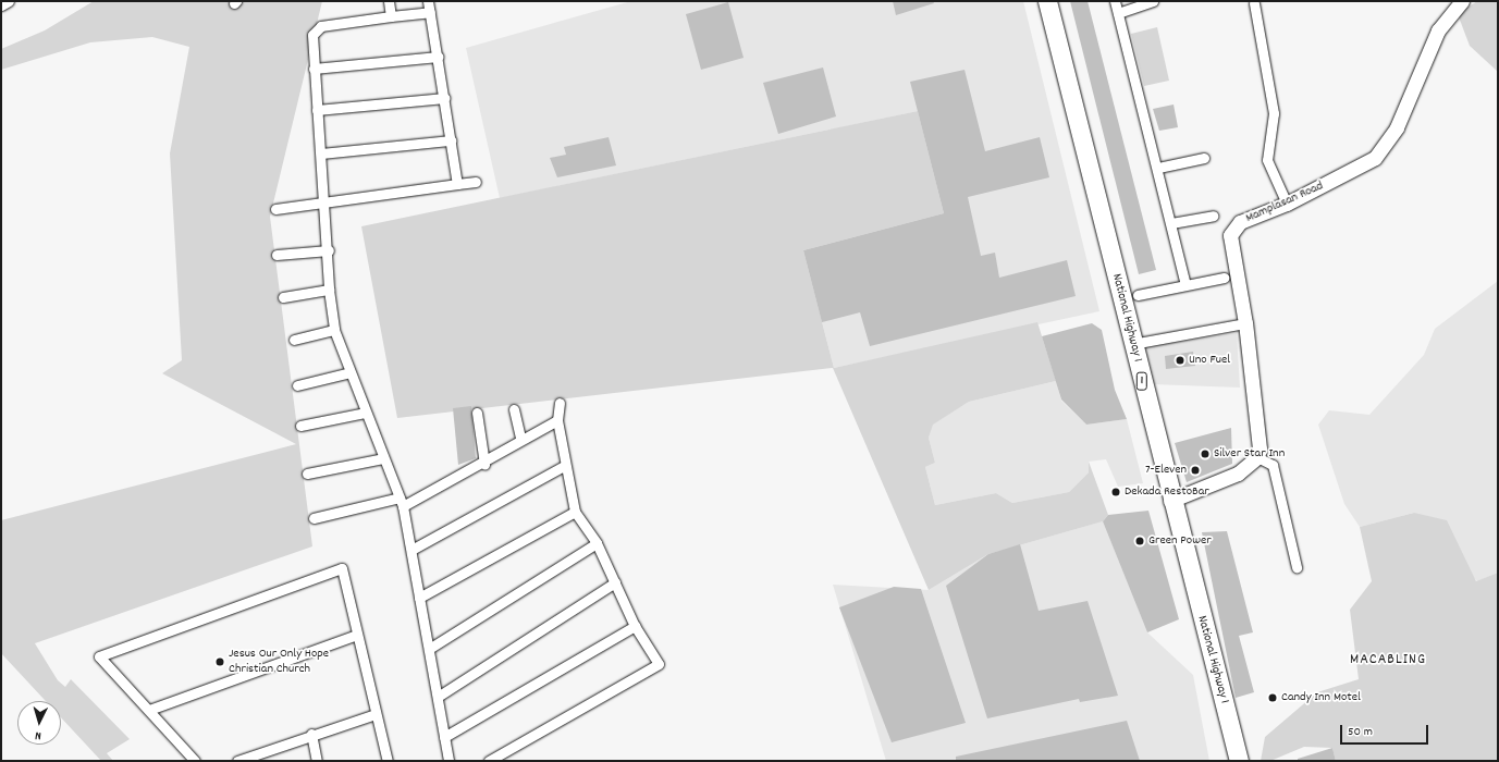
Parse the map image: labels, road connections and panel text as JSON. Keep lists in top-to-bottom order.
{
  "streets": {
    "highway": ["National Highway 1", "1"],
    "street": ["Mamplasan Road"]
  },
  "districts": ["MACABLING"],
  "places": [
    "Uno Fuel",
    "Silver Star Inn",
    "7-Eleven",
    "Dekada RestoBar",
    "Green Power",
    "Jesus Our Only Hope Christian Church",
    "Candy Inn Motel"
  ],
  "scale_bar": "50 m",
  "north": "bottom"
}
